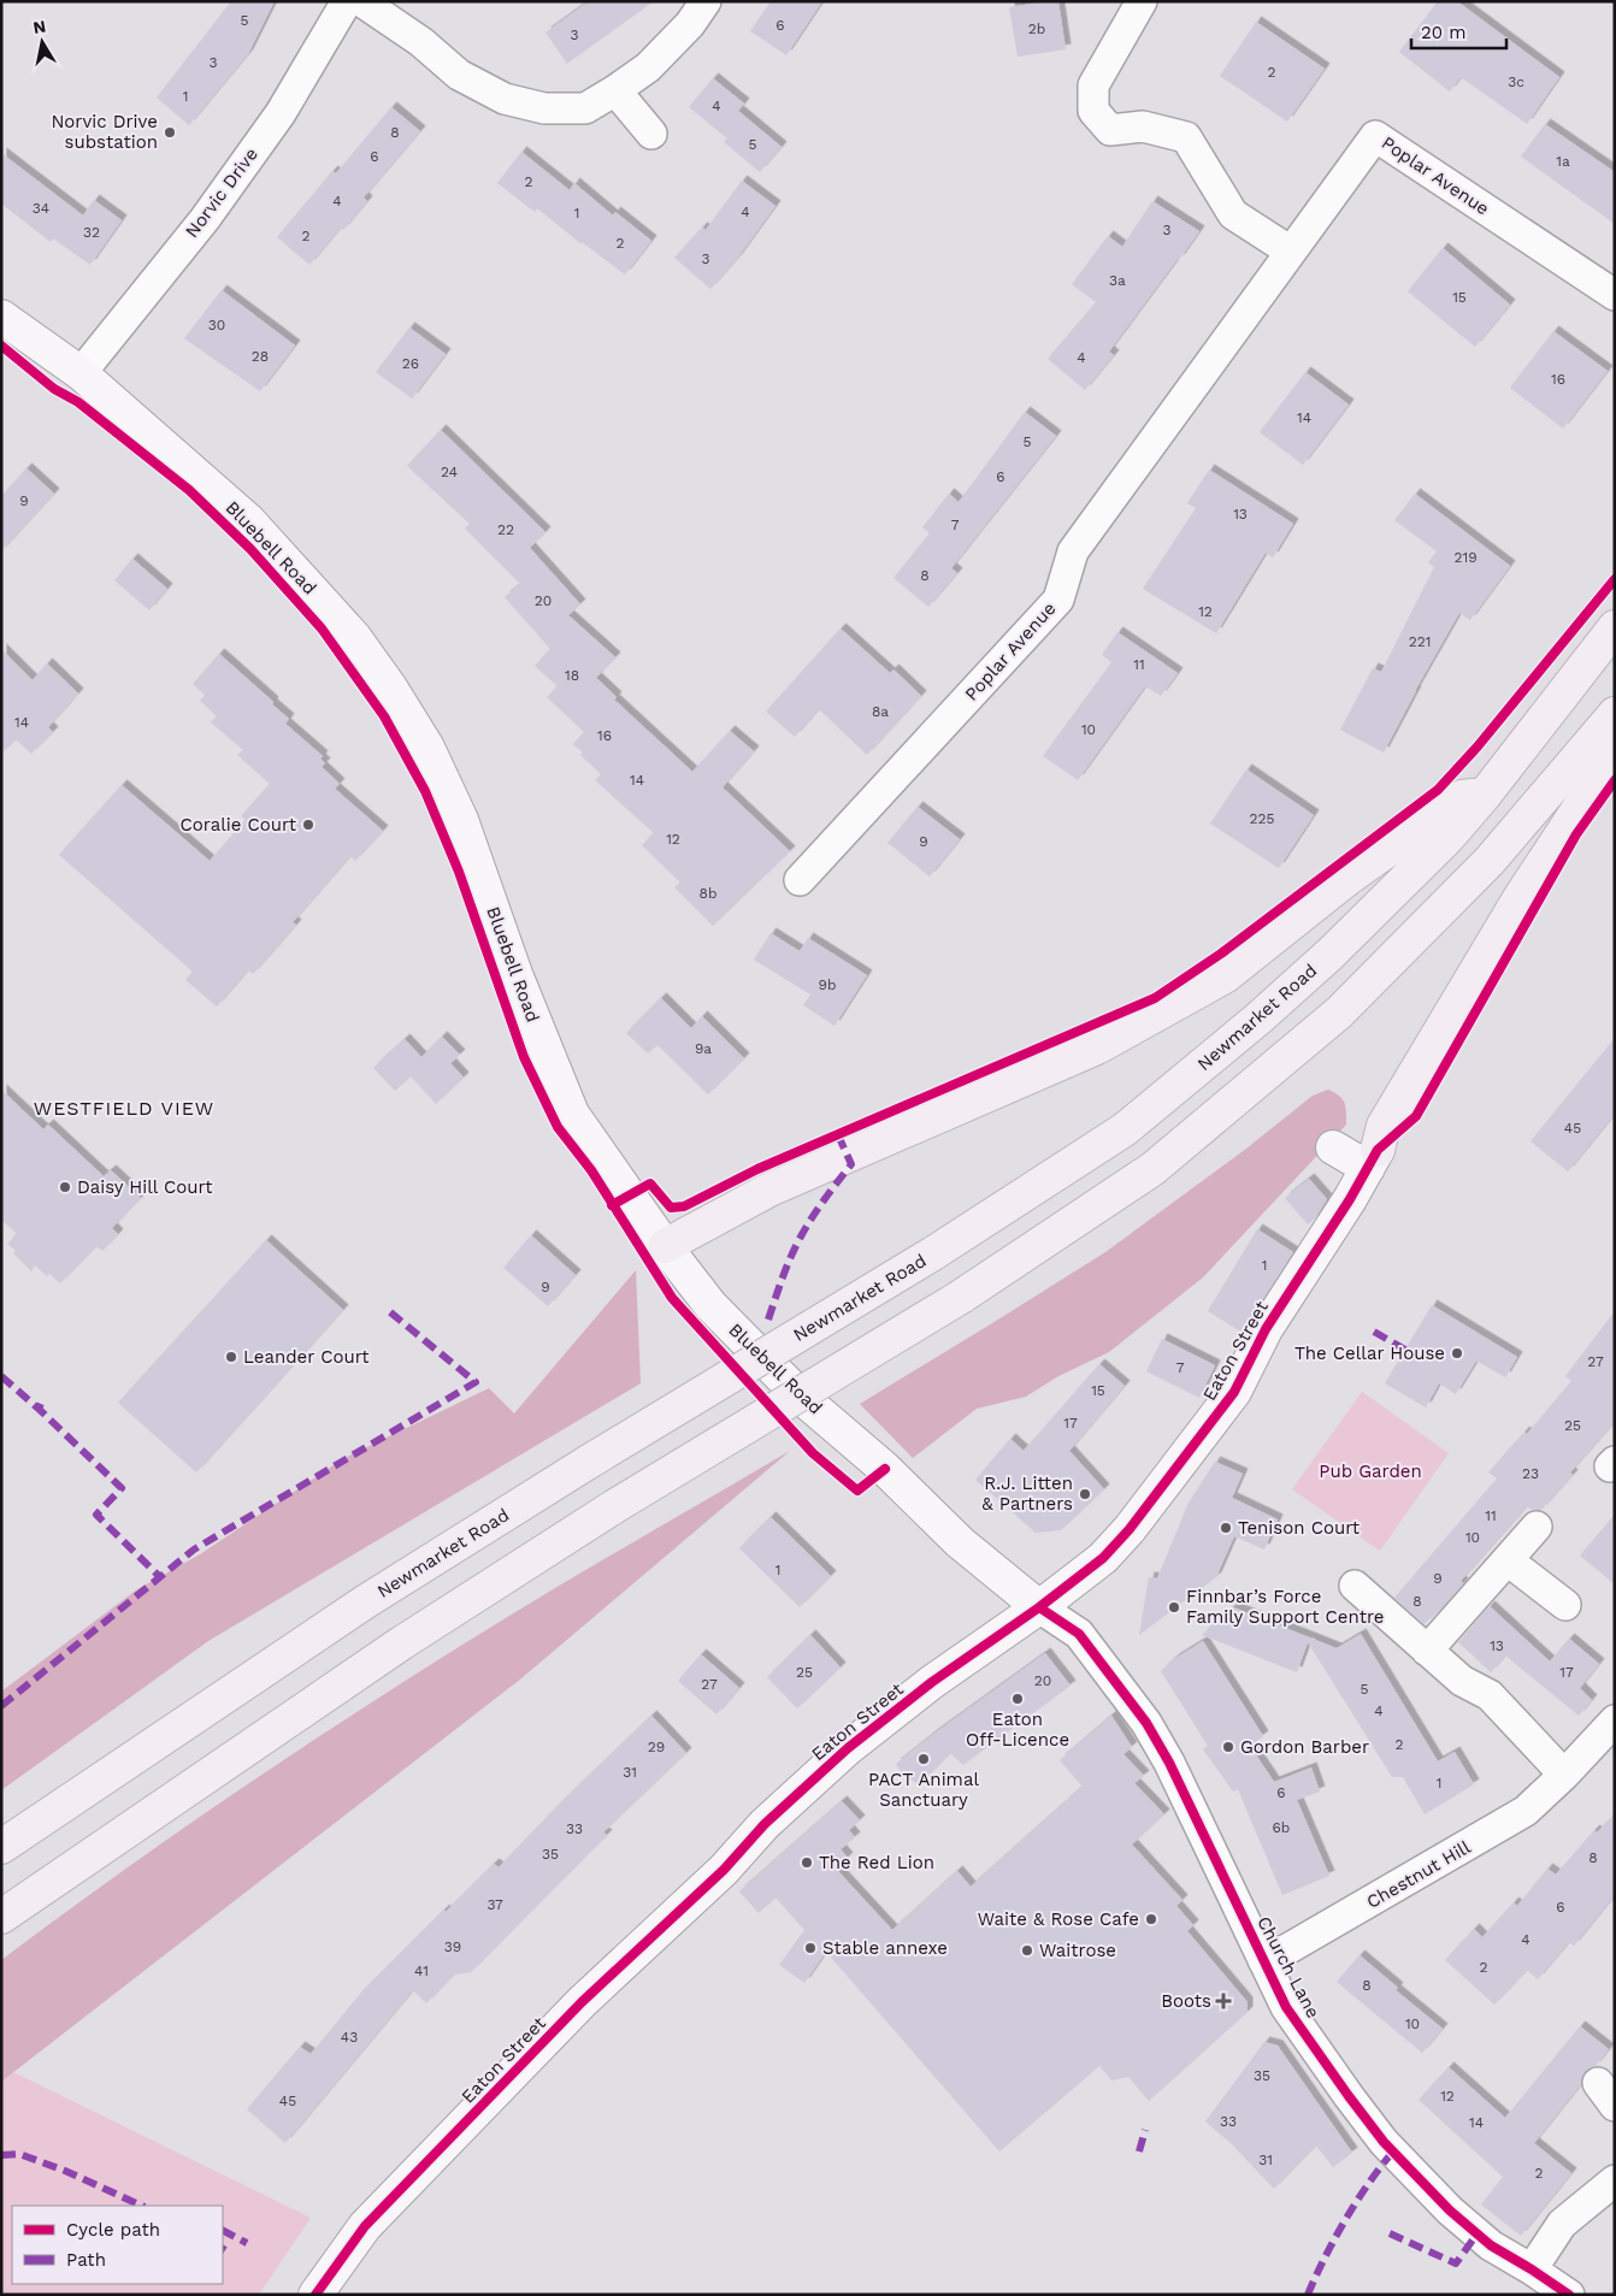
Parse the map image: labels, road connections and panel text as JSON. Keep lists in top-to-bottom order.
{
  "streets": {
    "highway": ["Newmarket Road"],
    "street": [
      "Poplar Avenue",
      "Norvic Drive",
      "Bluebell Road",
      "Eaton Street",
      "Chestnut Hill",
      "Church Lane"
    ]
  },
  "crossings": [
    ["Norvic Drive", "Bluebell Road"],
    ["Bluebell Road", "Eaton Street"],
    ["Bluebell Road", "Church Lane"],
    ["Eaton Street", "Church Lane"],
    ["Chestnut Hill", "Church Lane"]
  ],
  "districts": ["WESTFIELD VIEW"],
  "parks": ["Pub Garden"],
  "places": {
    "other": [
      "Norvic Drive substation",
      "Coralie Court",
      "Daisy Hill Court",
      "The Cellar House",
      "Leander Court",
      "R.J. Litten & Partners",
      "Tenison Court",
      "Finnbar’s Force Family Support Centre",
      "Eaton Off-Licence",
      "Gordon Barber",
      "PACT Animal Sanctuary",
      "The Red Lion",
      "Waite & Rose Cafe",
      "Stable annexe",
      "Waitrose"
    ],
    "health": ["Boots"]
  },
  "house_numbers": [
    "5",
    "6",
    "2b",
    "3",
    "3",
    "2",
    "3c",
    "1",
    "4",
    "8",
    "5",
    "6",
    "1a",
    "2",
    "4",
    "34",
    "4",
    "1",
    "3",
    "32",
    "2",
    "2",
    "3",
    "3a",
    "15",
    "30",
    "28",
    "4",
    "26",
    "16",
    "14",
    "5",
    "24",
    "6",
    "9",
    "13",
    "7",
    "22",
    "219",
    "8",
    "20",
    "12",
    "221",
    "11",
    "18",
    "8a",
    "14",
    "10",
    "16",
    "14",
    "225",
    "12",
    "9",
    "8b",
    "9b",
    "9a",
    "45",
    "1",
    "9",
    "27",
    "7",
    "15",
    "17",
    "25",
    "23",
    "11",
    "10",
    "1",
    "9",
    "8",
    "13",
    "25",
    "17",
    "20",
    "27",
    "5",
    "4",
    "2",
    "29",
    "31",
    "1",
    "6",
    "6b",
    "33",
    "35",
    "8",
    "37",
    "6",
    "4",
    "39",
    "2",
    "41",
    "8",
    "10",
    "43",
    "35",
    "12",
    "45",
    "33",
    "14",
    "31",
    "2"
  ],
  "legend": ["Cycle path", "Path"],
  "scale_bar": "20 m",
  "north": "top"
}
